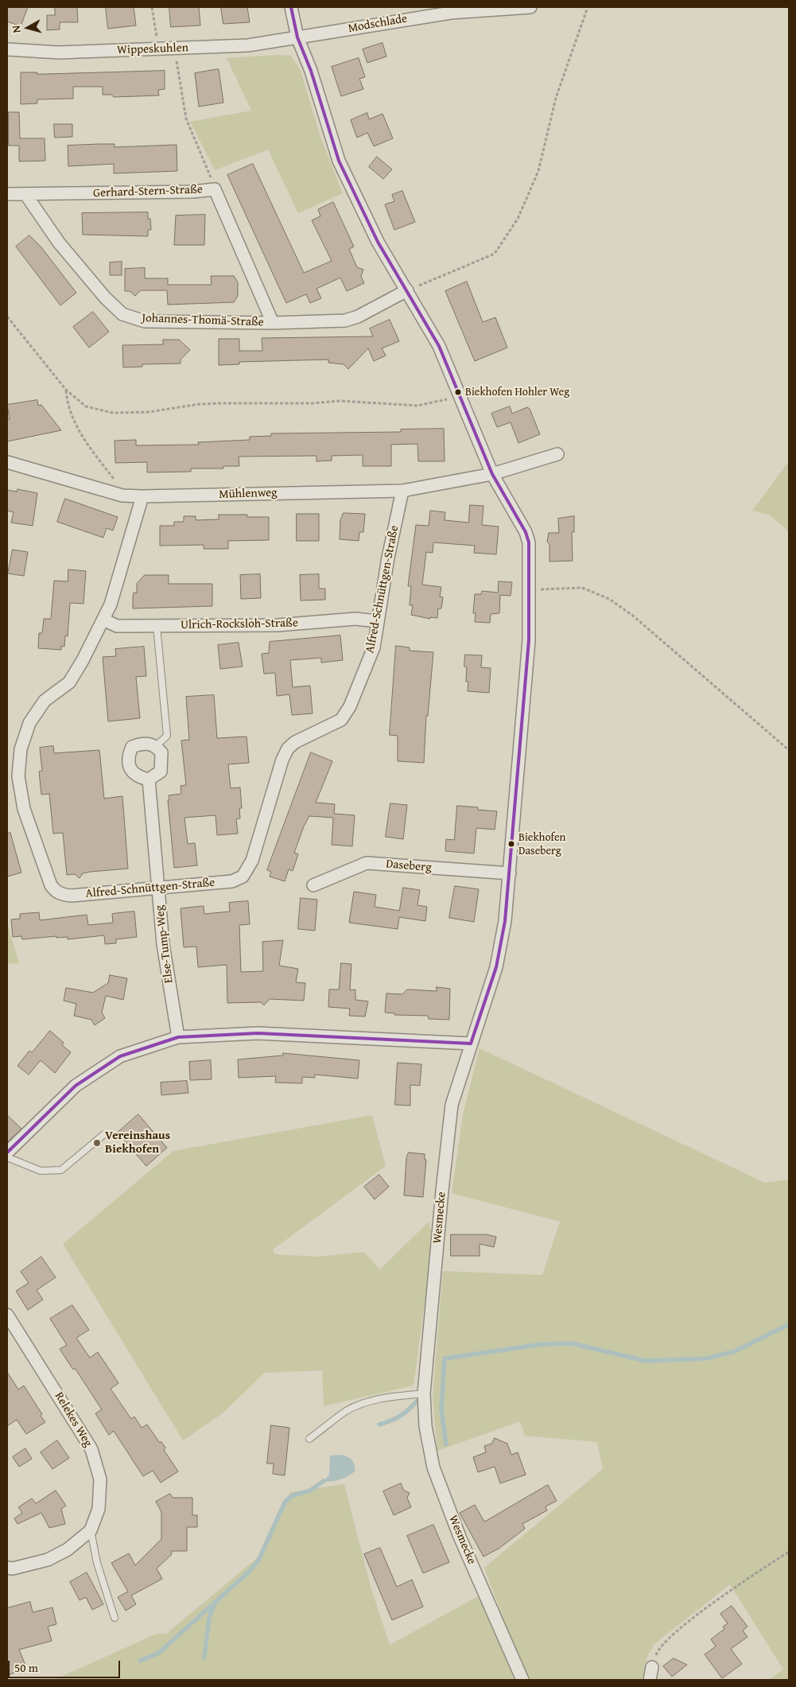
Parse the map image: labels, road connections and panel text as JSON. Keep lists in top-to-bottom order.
{
  "streets": {
    "street": [
      "Modschlade",
      "Wippeskuhlen",
      "Gerhard-Stern-Straße",
      "Johannes-Thomä-Straße",
      "Mühlenweg",
      "Alfred-Schnüttgen-Straße",
      "Ulrich-Rocksloh-Straße",
      "Daseberg",
      "Else-Tump-Weg",
      "Wesmecke",
      "Relekes Weg"
    ]
  },
  "crossings": [
    ["Modschlade", "Wippeskuhlen"],
    ["Gerhard-Stern-Straße", "Johannes-Thomä-Straße"],
    ["Mühlenweg", "Alfred-Schnüttgen-Straße"],
    ["Alfred-Schnüttgen-Straße", "Ulrich-Rocksloh-Straße"],
    ["Alfred-Schnüttgen-Straße", "Else-Tump-Weg"]
  ],
  "places": ["Biekhofen Hohler Weg", "Biekhofen Daseberg", "Vereinshaus Biekhofen"],
  "scale_bar": "50 m",
  "north": "left"
}
